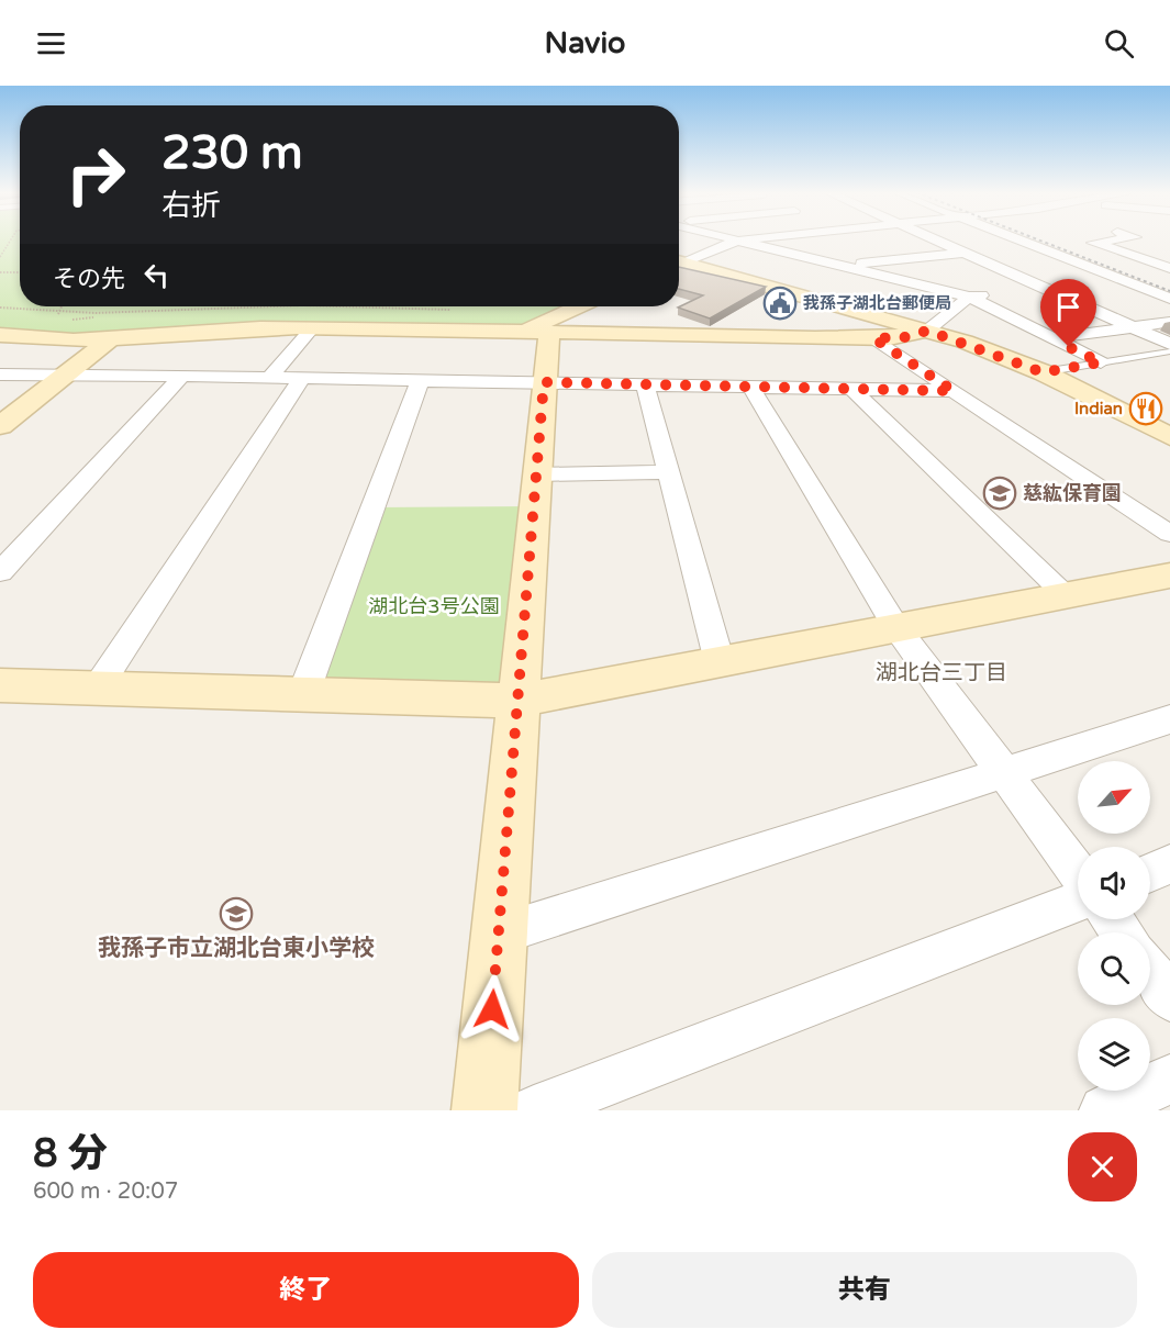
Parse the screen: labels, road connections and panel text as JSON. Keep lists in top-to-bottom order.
{
  "districts": ["湖北台三丁目"],
  "parks": ["湖北台3号公園"],
  "places": {
    "public building": ["我孫子湖北台郵便局"],
    "restaurant": ["Indian"],
    "school or university": ["慈紘保育園", "我孫子市立湖北台東小学校"]
  },
  "north": "top right",
  "page": {
    "header": "Navio",
    "turn": ["230 m", "右折"],
    "then": "その先",
    "heading": ["8 分", "600 m · 20:07"],
    "buttons": ["終了", "共有"]
  }
}
